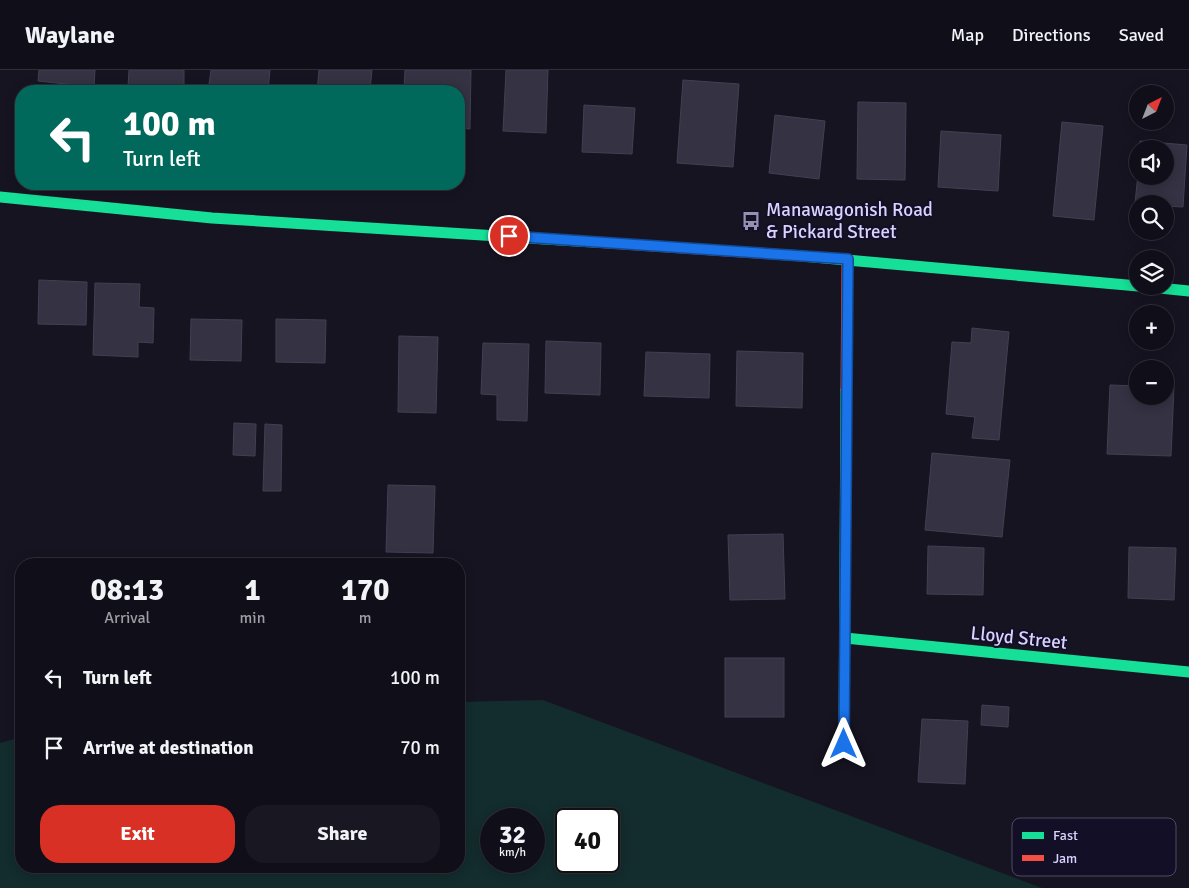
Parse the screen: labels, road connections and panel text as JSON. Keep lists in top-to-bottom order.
{
  "streets": {
    "main road": ["Lloyd Street"]
  },
  "places": {
    "bus stop": ["Manawagonish Road & Pickard Street"]
  },
  "legend": ["Fast", "Jam"],
  "north": "top right",
  "page": {
    "header": "Waylane",
    "nav": ["Map", "Directions", "Saved"],
    "map_buttons": ["+", "−"],
    "turn": ["100 m", "Turn left"],
    "eta": [
      "08:13",
      "Arrival",
      "1",
      "min",
      "170",
      "m"
    ],
    "list": [
      {
        "name": "Turn left",
        "value": "100 m"
      },
      {
        "name": "Arrive at destination",
        "value": "70 m"
      }
    ],
    "buttons": ["Exit", "Share"],
    "speed": "32 km/h",
    "limit": "40"
  }
}
